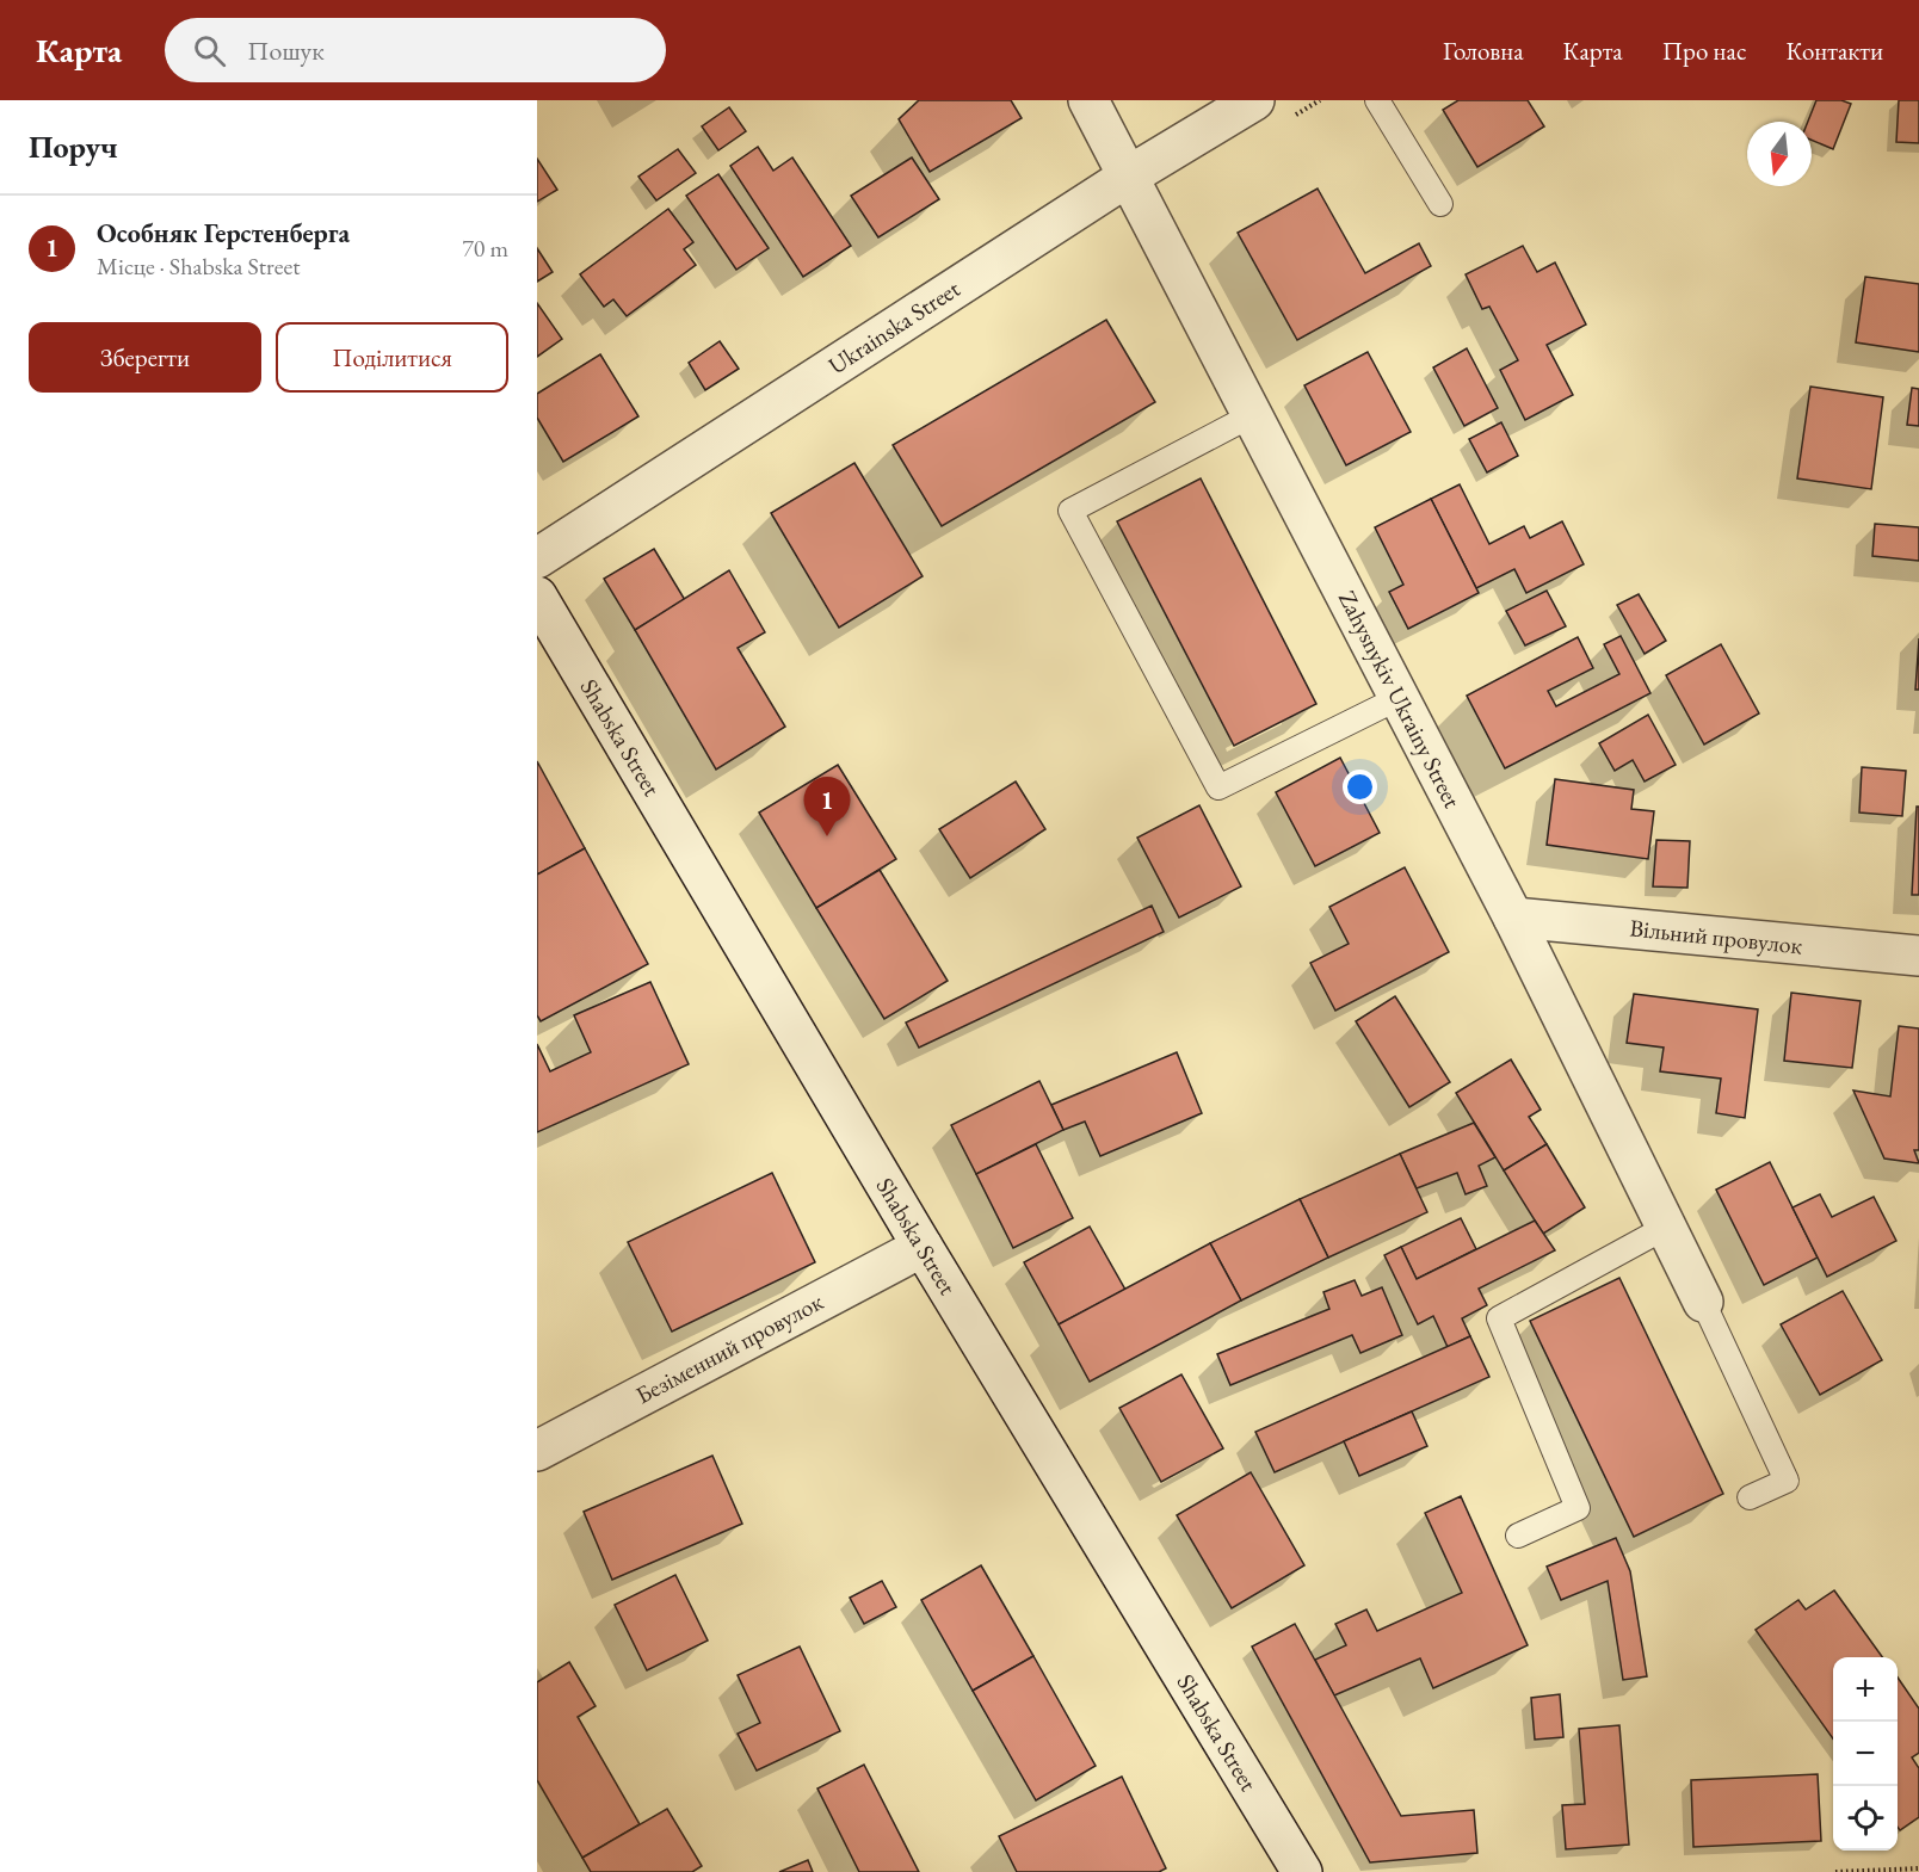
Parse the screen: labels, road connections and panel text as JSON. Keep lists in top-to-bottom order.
{
  "streets": {
    "street": [
      "Ukrainska Street",
      "Zahysnykiv Ukrainy Street",
      "Shabska Street",
      "Вільний провулок",
      "Безіменний провулок"
    ]
  },
  "crossings": [
    ["Ukrainska Street", "Zahysnykiv Ukrainy Street"],
    ["Zahysnykiv Ukrainy Street", "Вільний провулок"],
    ["Shabska Street", "Безіменний провулок"]
  ],
  "north": "bottom",
  "page": {
    "header": "Карта",
    "search": "Пошук",
    "nav": [
      "Головна",
      "Карта",
      "Про нас",
      "Контакти"
    ],
    "heading": "Поруч",
    "list": [
      {
        "mark": "1",
        "name": "Особняк Герстенберга",
        "note": "Місце · Shabska Street",
        "value": "70 m"
      }
    ],
    "buttons": ["Зберегти", "Поділитися"],
    "pins": "1",
    "map_buttons": ["+", "−"]
  }
}
